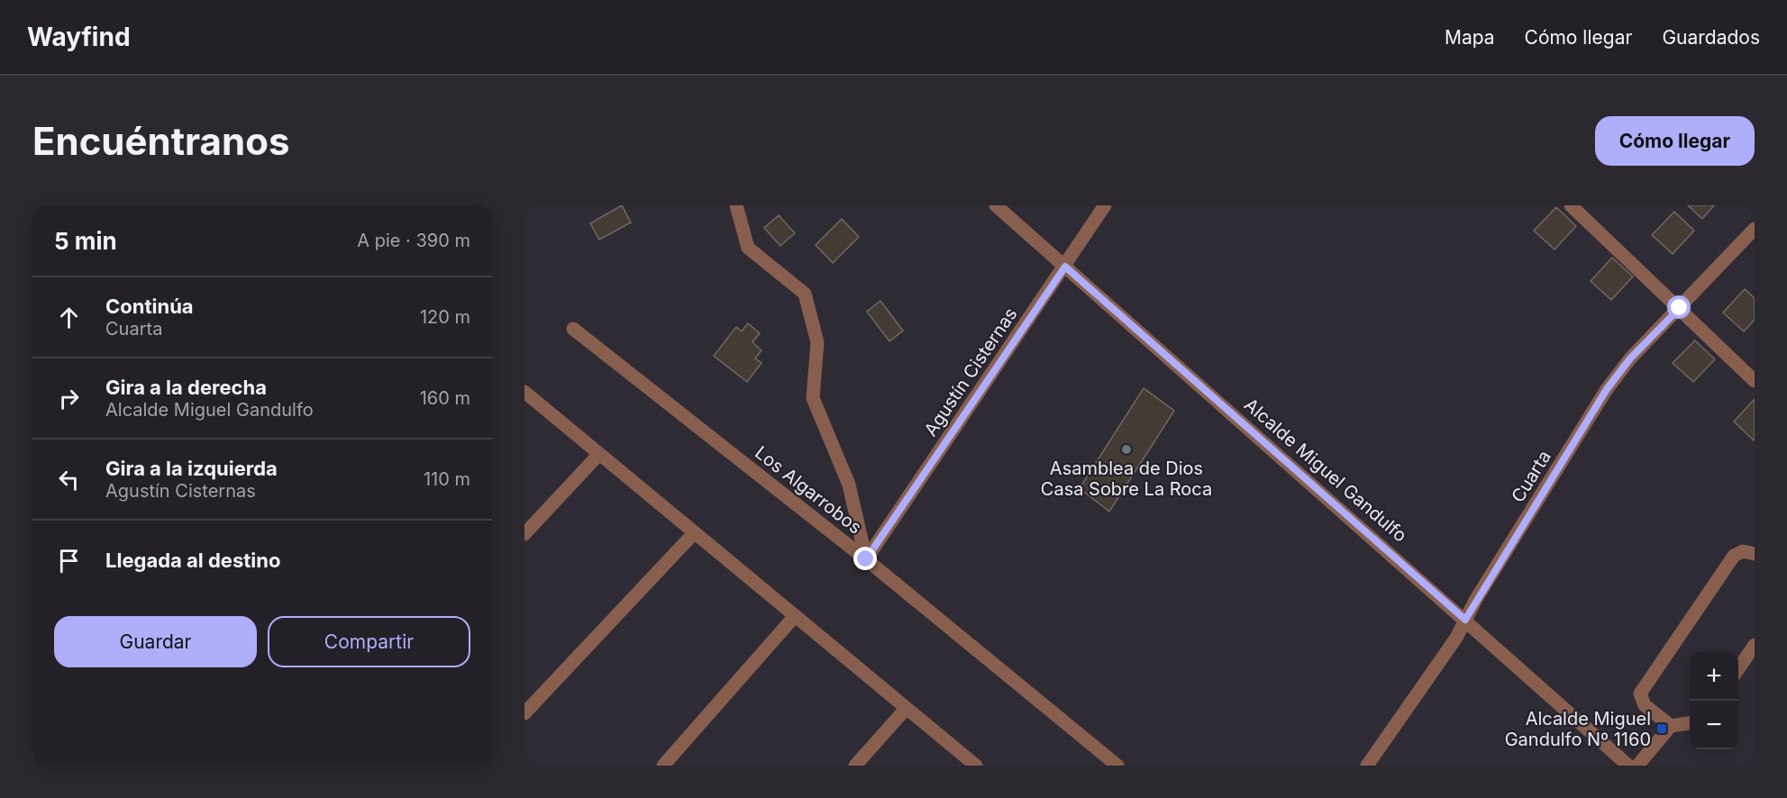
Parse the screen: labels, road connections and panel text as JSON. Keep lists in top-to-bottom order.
{
  "streets": {
    "street": [
      "Agustín Cisternas",
      "Alcalde Miguel Gandulfo",
      "Cuarta",
      "Los Algarrobos"
    ]
  },
  "crossings": [
    ["Agustín Cisternas", "Alcalde Miguel Gandulfo"],
    ["Agustín Cisternas", "Los Algarrobos"],
    ["Alcalde Miguel Gandulfo", "Cuarta"]
  ],
  "places": {
    "other": ["Asamblea de Dios Casa Sobre La Roca"],
    "transit": ["Alcalde Miguel Gandulfo Nº 1160"]
  },
  "page": {
    "header": "Wayfind",
    "nav": ["Mapa", "Cómo llegar", "Guardados"],
    "buttons": [
      "Cómo llegar",
      ["Guardar", "Compartir"]
    ],
    "title": "Encuéntranos",
    "heading": ["5 min", "A pie · 390 m"],
    "list": [
      ["Continúa", "Cuarta", "120 m"],
      ["Gira a la derecha", "Alcalde Miguel Gandulfo", "160 m"],
      ["Gira a la izquierda", "Agustín Cisternas", "110 m"],
      "Llegada al destino"
    ],
    "map_buttons": ["+", "−"]
  }
}
